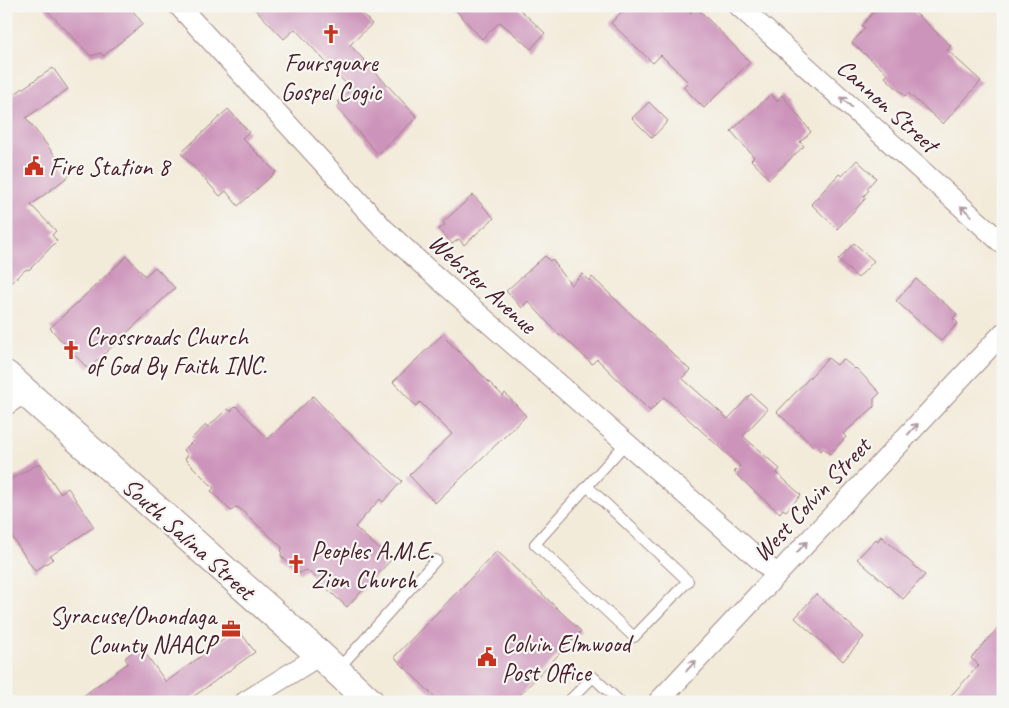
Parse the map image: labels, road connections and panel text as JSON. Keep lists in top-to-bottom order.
{
  "streets": {
    "main road": ["South Salina Street"],
    "street": ["Cannon Street", "Webster Avenue", "West Colvin Street"]
  },
  "crossings": [
    ["Webster Avenue", "West Colvin Street"]
  ],
  "one_way": ["Cannon Street", "West Colvin Street"],
  "places": {
    "church": ["Foursquare Gospel Cogic", "Crossroads Church of God By Faith INC.", "Peoples A.M.E. Zion Church"],
    "public building": ["Fire Station 8", "Colvin Elmwood Post Office"],
    "office": ["Syracuse/Onondaga County NAACP"]
  }
}
